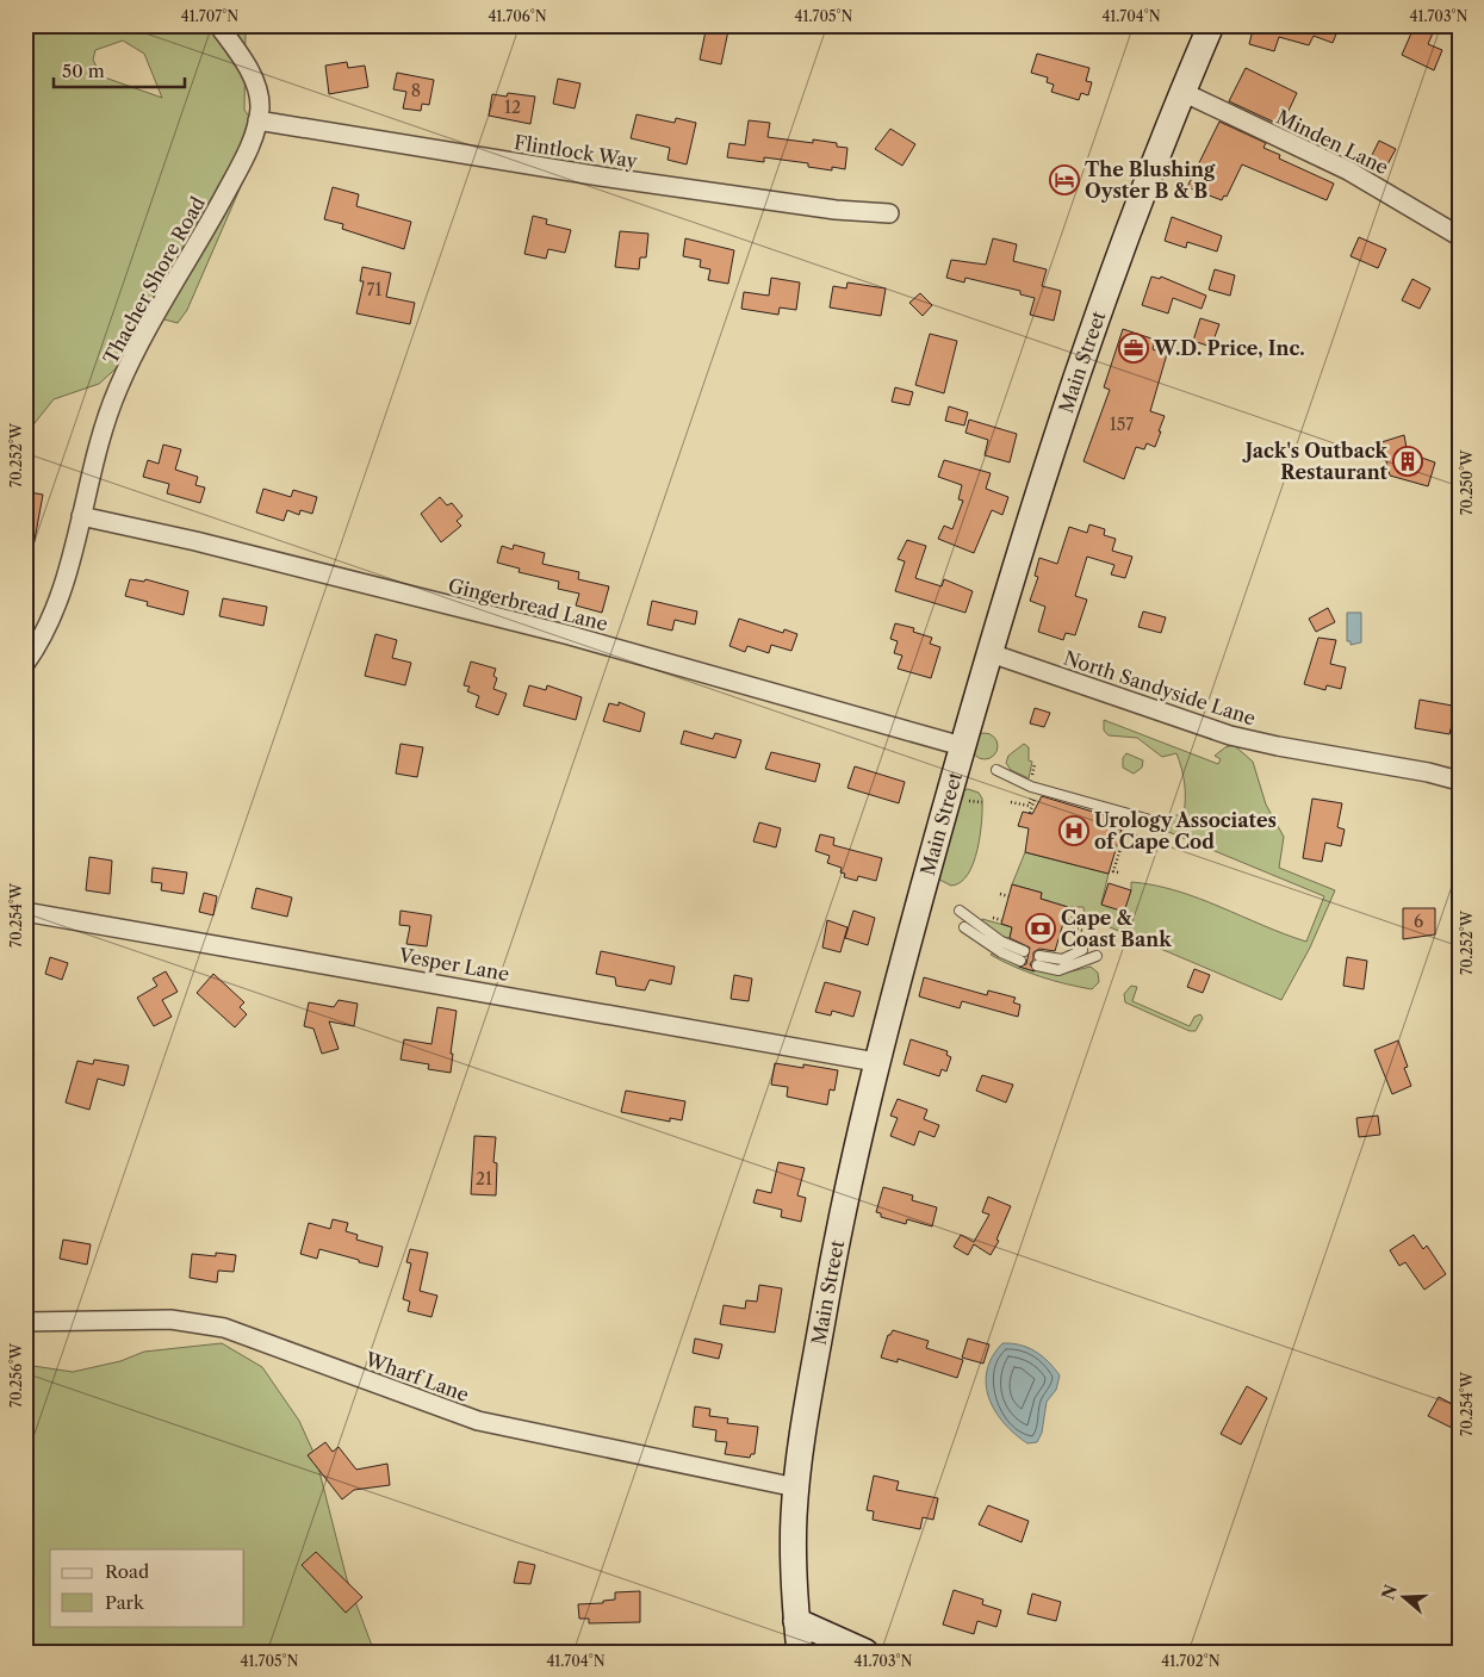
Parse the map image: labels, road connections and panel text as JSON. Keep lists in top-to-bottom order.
{
  "streets": {
    "main road": ["Main Street"],
    "street": [
      "Minden Lane",
      "Flintlock Way",
      "Thacher Shore Road",
      "Gingerbread Lane",
      "North Sandyside Lane",
      "Vesper Lane",
      "Wharf Lane"
    ]
  },
  "crossings": [
    ["Minden Lane", "Main Street"],
    ["Flintlock Way", "Thacher Shore Road"],
    ["Thacher Shore Road", "Gingerbread Lane"],
    ["Main Street", "Gingerbread Lane"],
    ["Main Street", "North Sandyside Lane"],
    ["Main Street", "Vesper Lane"],
    ["Main Street", "Wharf Lane"]
  ],
  "places": {
    "hotel": ["The Blushing Oyster B & B"],
    "office": ["W.D. Price, Inc."],
    "building": ["Jack's Outback Restaurant"],
    "hospital": ["Urology Associates of Cape Cod"],
    "bank": ["Cape & Coast Bank"]
  },
  "house_numbers": [
    "8",
    "12",
    "71",
    "157",
    "6",
    "21"
  ],
  "legend": ["Road", "Park"],
  "scale_bar": "50 m",
  "north": "left",
  "coordinates": [
    "41.707°N",
    "41.706°N",
    "41.705°N",
    "41.704°N",
    "41.703°N",
    "70.252°W",
    "70.250°W",
    "70.254°W",
    "70.256°W",
    "41.702°N"
  ]
}
